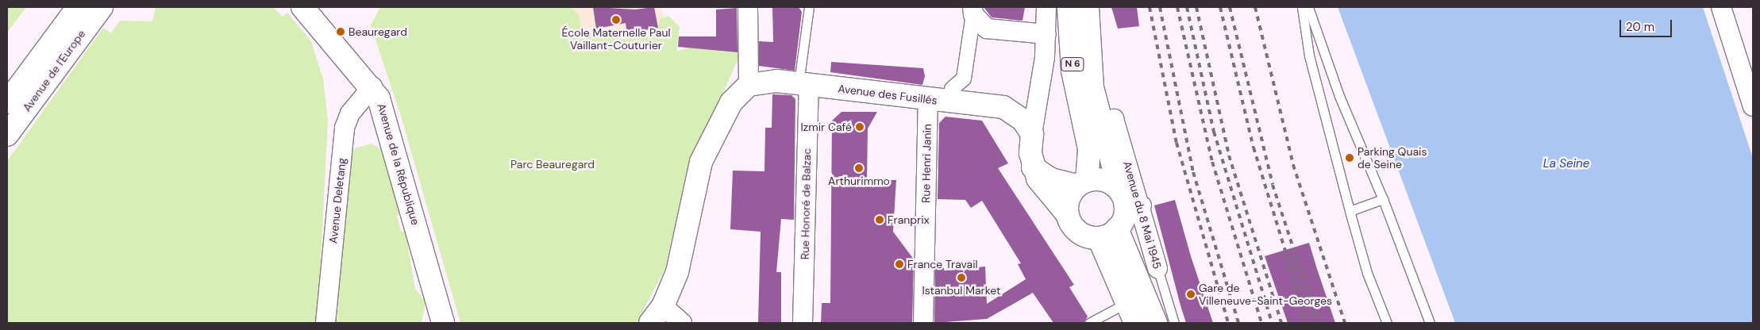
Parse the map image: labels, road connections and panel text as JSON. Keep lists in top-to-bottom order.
{
  "streets": {
    "main road": [
      "N 6",
      "Avenue de l'Europe",
      "Avenue des Fusillés",
      "Avenue de la République",
      "Avenue du 8 Mai 1945"
    ],
    "street": ["Rue Henri Janin", "Avenue Deletang", "Rue Honoré de Balzac"]
  },
  "crossings": [
    ["N 6", "Avenue du 8 Mai 1945"],
    ["Avenue des Fusillés", "Rue Henri Janin"],
    ["Avenue des Fusillés", "Rue Honoré de Balzac"],
    ["Avenue de la République", "Avenue Deletang"]
  ],
  "water": ["La Seine"],
  "parks": ["Parc Beauregard"],
  "places": [
    "École Maternelle Paul Vaillant-Couturier",
    "Beauregard",
    "Izmir Café",
    "Parking Quais de Seine",
    "Arthurimmo",
    "Franprix",
    "France Travail",
    "Istanbul Market",
    "Gare de Villeneuve-Saint-Georges"
  ],
  "scale_bar": "20 m"
}
